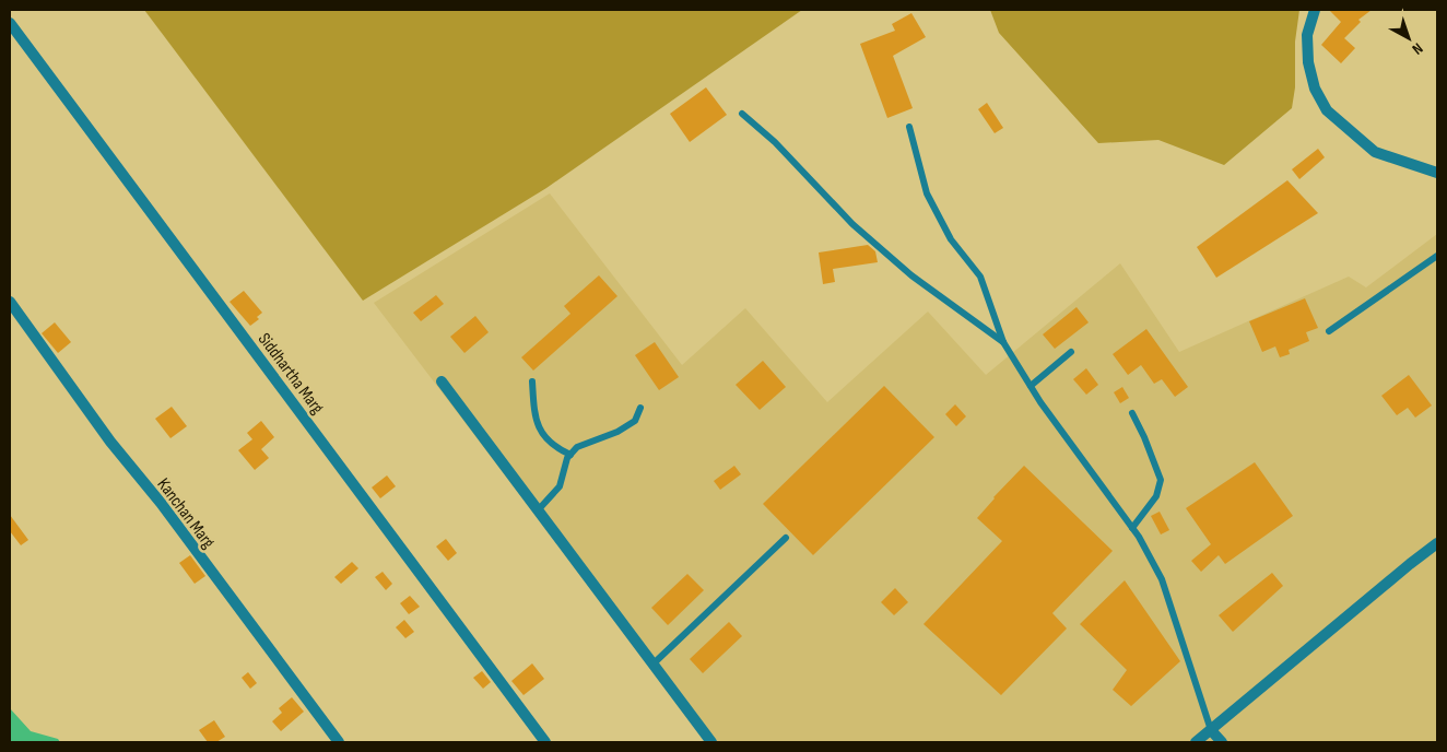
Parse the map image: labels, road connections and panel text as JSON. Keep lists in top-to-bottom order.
{
  "streets": {
    "street": ["Siddhartha Marg", "Kanchan Marg"]
  },
  "north": "bottom right"
}
